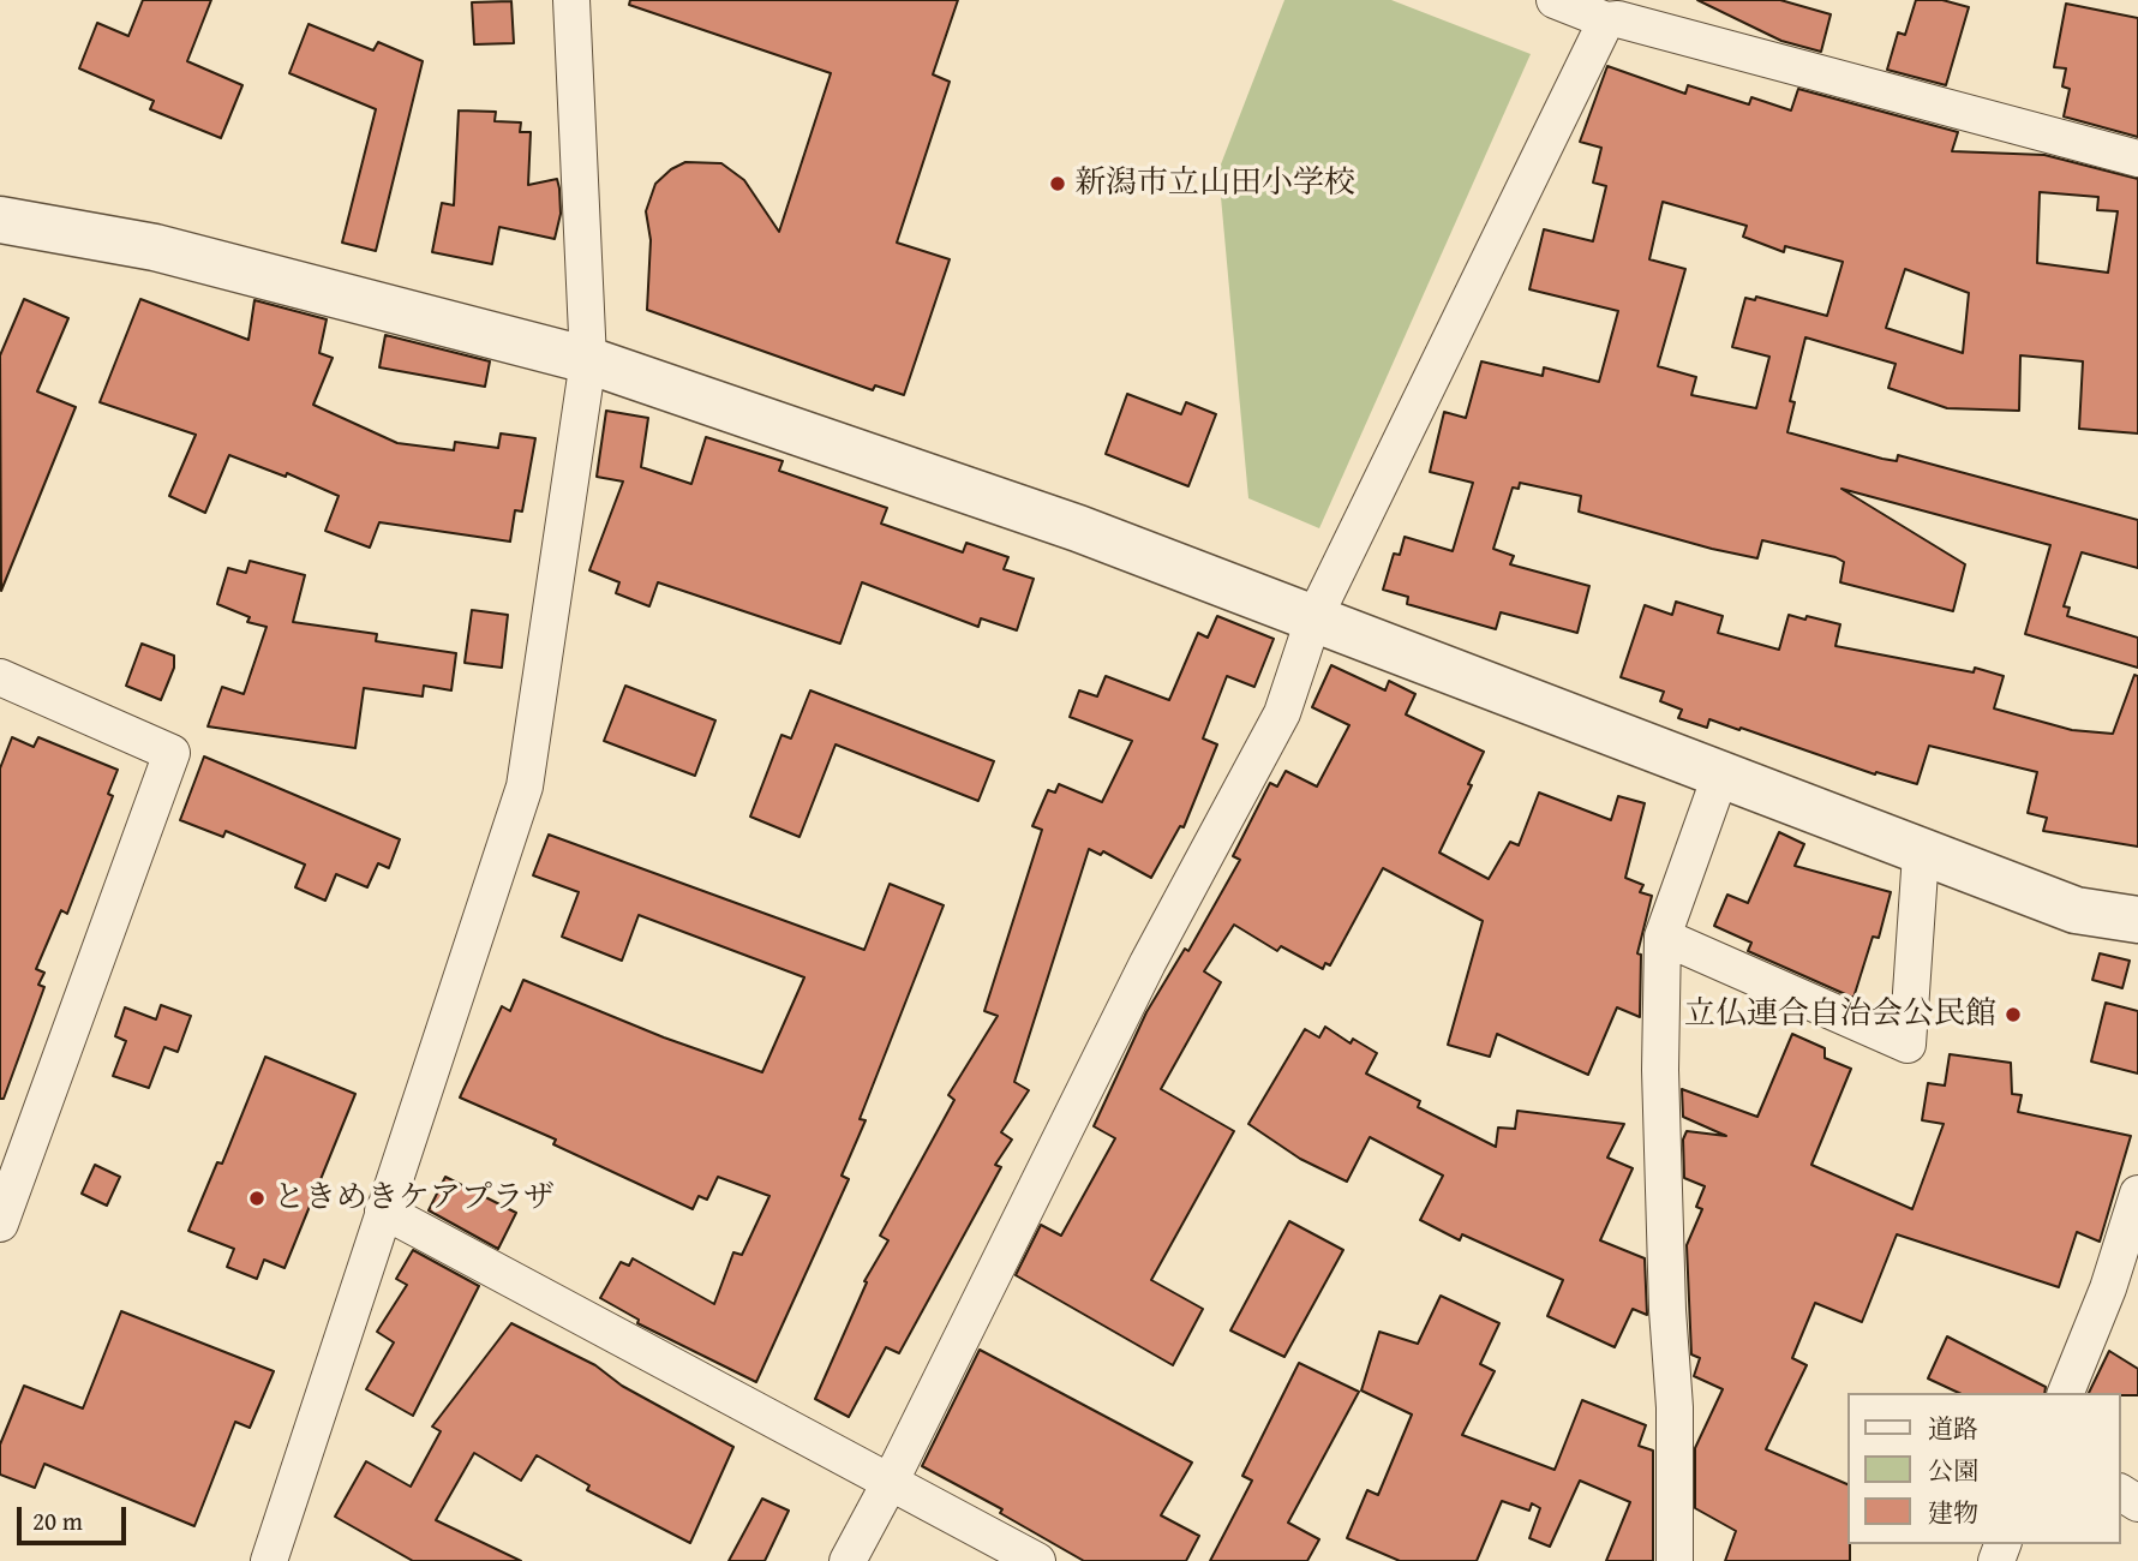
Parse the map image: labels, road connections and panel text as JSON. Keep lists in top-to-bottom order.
{
  "places": ["新潟市立山田小学校", "立仏連合自治会公民館", "ときめきケアプラザ"],
  "legend": ["道路", "公園", "建物"],
  "scale_bar": "20 m"
}
